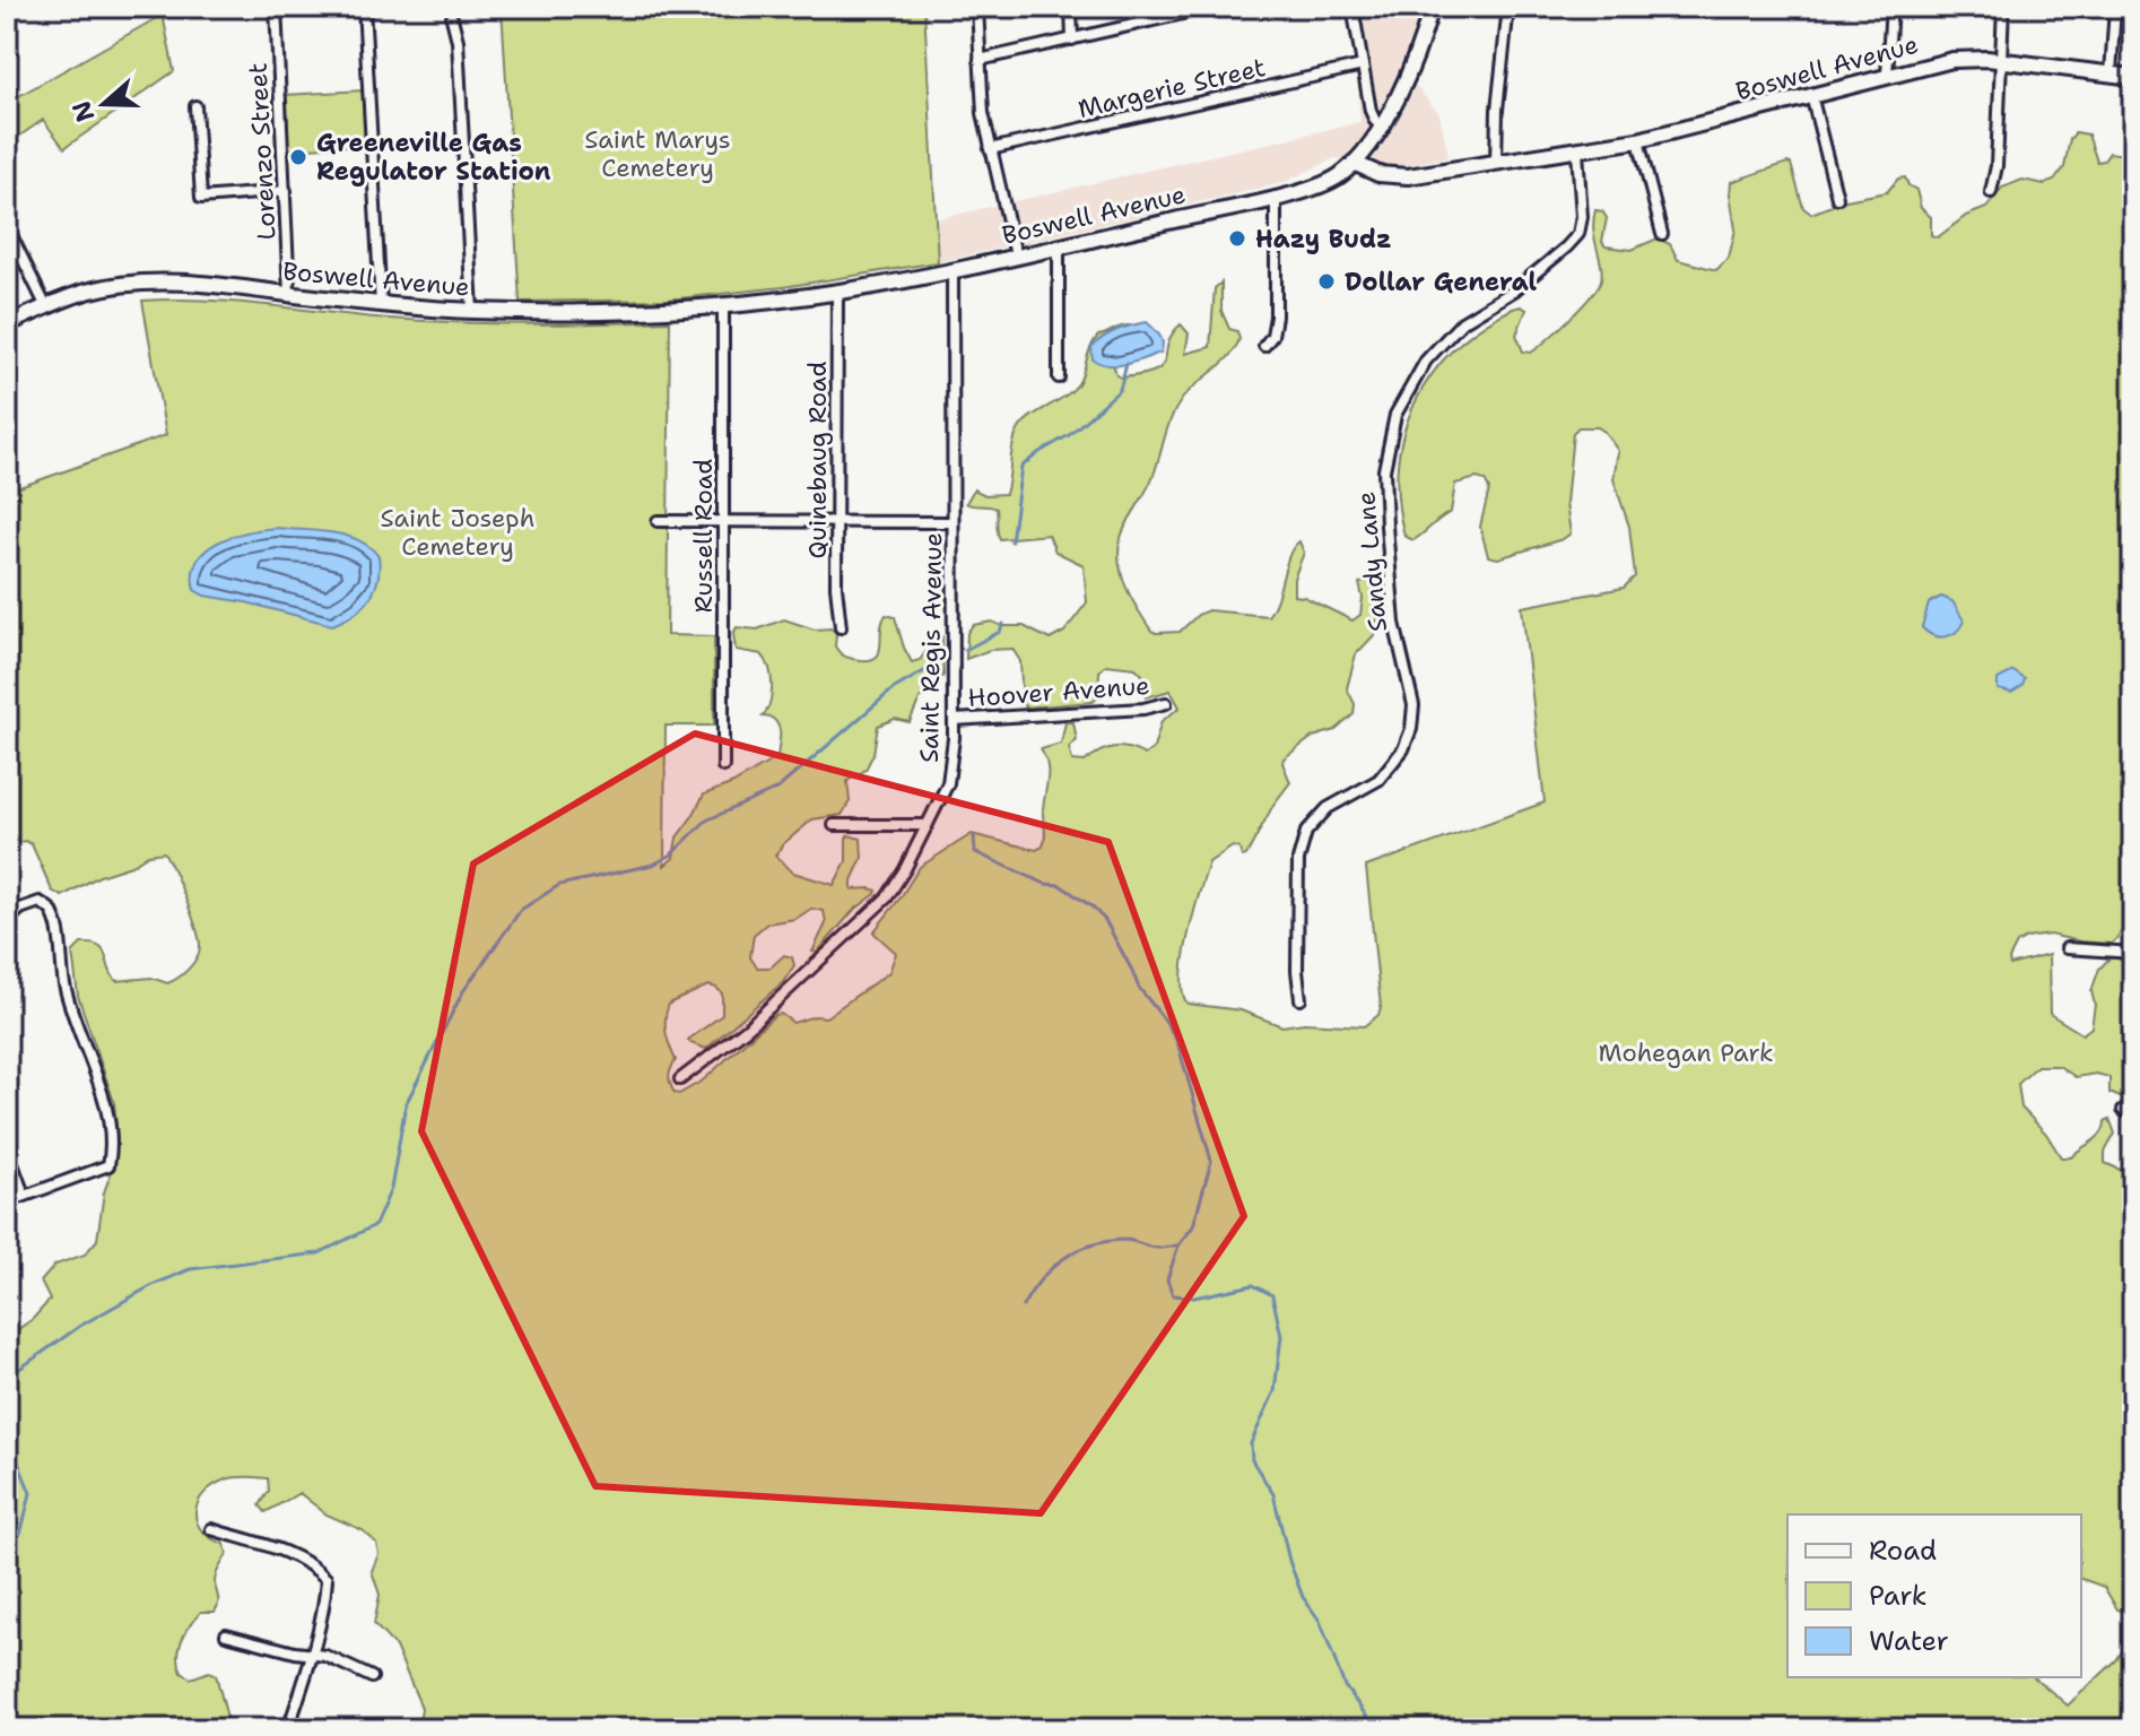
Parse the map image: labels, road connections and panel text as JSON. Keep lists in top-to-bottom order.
{
  "streets": {
    "main road": ["Boswell Avenue"],
    "street": [
      "Margerie Street",
      "Lorenzo Street",
      "Quinebaug Road",
      "Russell Road",
      "Sandy Lane",
      "Saint Regis Avenue",
      "Hoover Avenue"
    ]
  },
  "crossings": [
    ["Boswell Avenue", "Lorenzo Street"],
    ["Boswell Avenue", "Quinebaug Road"],
    ["Boswell Avenue", "Russell Road"],
    ["Boswell Avenue", "Sandy Lane"],
    ["Boswell Avenue", "Saint Regis Avenue"],
    ["Saint Regis Avenue", "Hoover Avenue"]
  ],
  "parks": ["Saint Marys Cemetery", "Saint Joseph Cemetery", "Mohegan Park"],
  "places": ["Greeneville Gas Regulator Station", "Hazy Budz", "Dollar General"],
  "legend": ["Road", "Park", "Water"],
  "north": "left"
}
